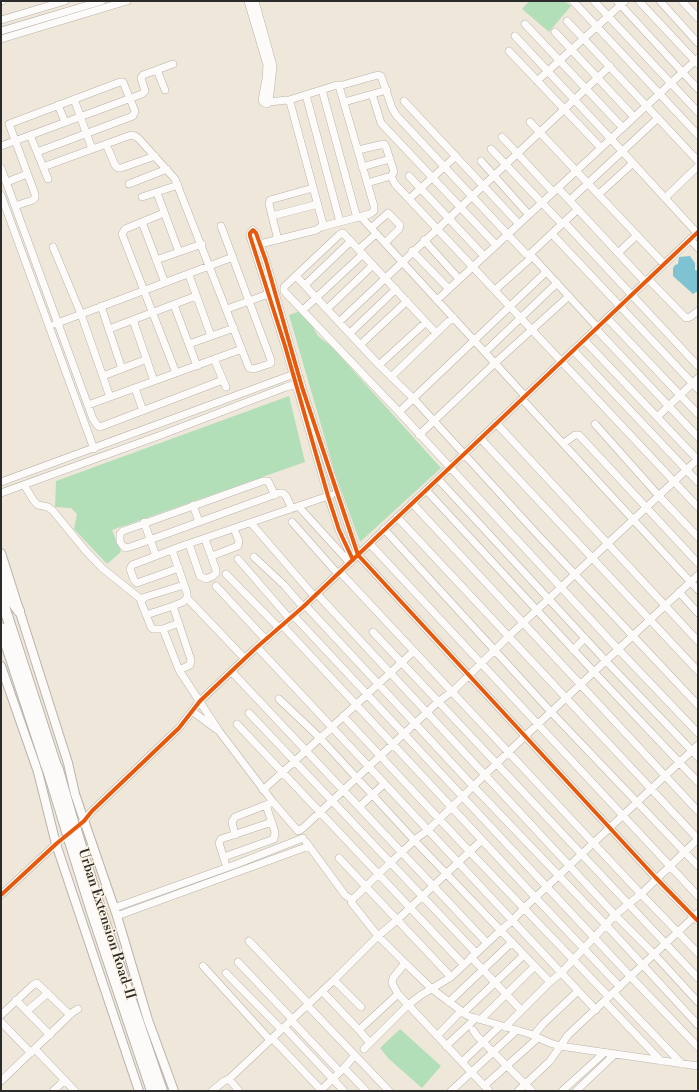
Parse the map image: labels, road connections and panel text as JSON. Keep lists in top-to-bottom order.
{
  "streets": {
    "highway": ["Urban Extension Road-II"]
  }
}
